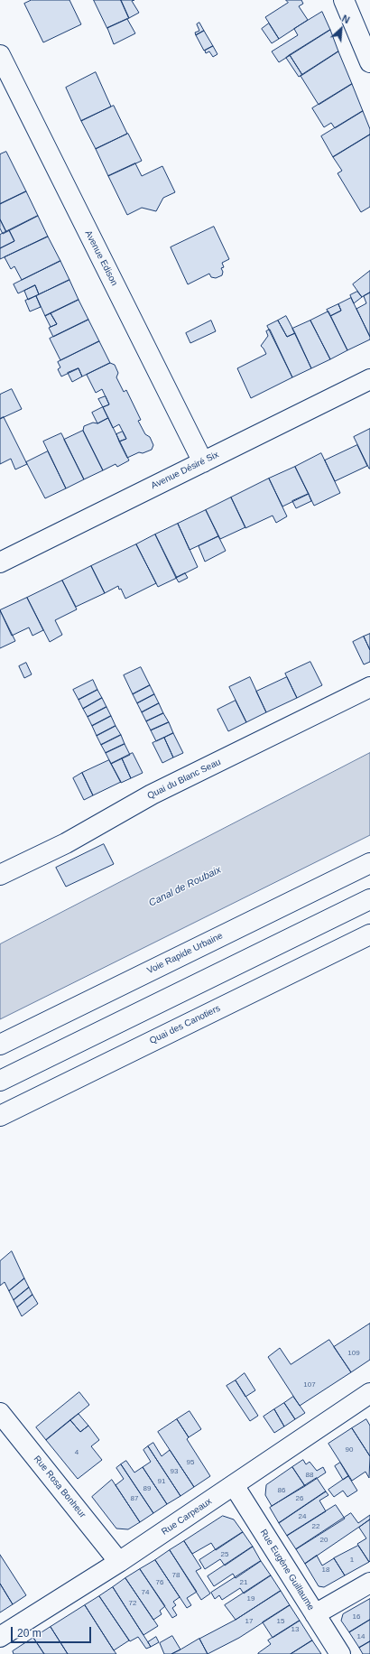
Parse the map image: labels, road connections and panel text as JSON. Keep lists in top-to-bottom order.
{
  "streets": {
    "main road": [
      "Avenue Edison",
      "Avenue Désiré Six",
      "Quai du Blanc Seau",
      "Voie Rapide Urbaine",
      "Quai des Canotiers",
      "Rue Rosa Bonheur",
      "Rue Carpeaux",
      "Rue Eugène Guillaume"
    ]
  },
  "crossings": [
    ["Avenue Edison", "Avenue Désiré Six"],
    ["Rue Rosa Bonheur", "Rue Carpeaux"],
    ["Rue Carpeaux", "Rue Eugène Guillaume"]
  ],
  "water": ["Canal de Roubaix"],
  "house_numbers": [
    "109",
    "107",
    "90",
    "4",
    "95",
    "93",
    "88",
    "91",
    "89",
    "86",
    "87",
    "26",
    "24",
    "22",
    "20",
    "25",
    "1",
    "18",
    "78",
    "76",
    "21",
    "74",
    "19",
    "72",
    "16",
    "17",
    "15",
    "13",
    "14"
  ],
  "scale_bar": "20 m",
  "north": "top right"
}
